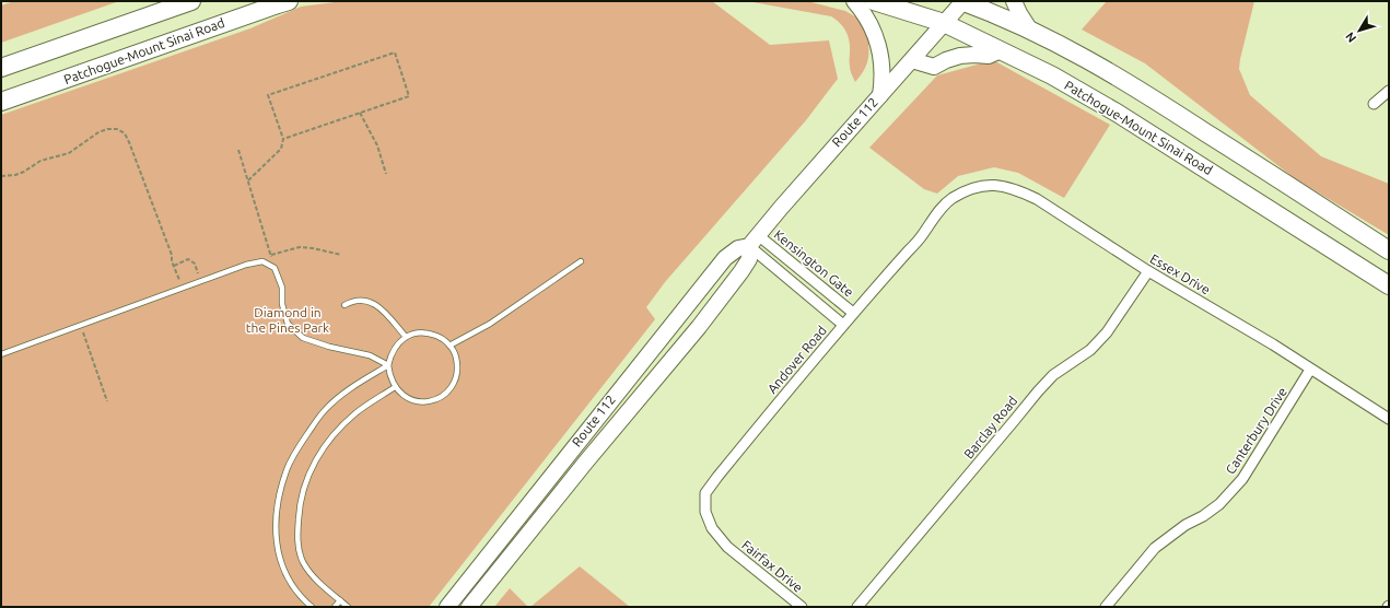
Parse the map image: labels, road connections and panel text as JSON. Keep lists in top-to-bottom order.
{
  "streets": {
    "highway": ["Patchogue-Mount Sinai Road"],
    "main road": ["Route 112"],
    "street": [
      "Kensington Gate",
      "Essex Drive",
      "Andover Road",
      "Barclay Road",
      "Canterbury Drive",
      "Fairfax Drive"
    ]
  },
  "crossings": [
    ["Patchogue-Mount Sinai Road", "Route 112"],
    ["Route 112", "Kensington Gate"],
    ["Kensington Gate", "Andover Road"],
    ["Essex Drive", "Andover Road"],
    ["Essex Drive", "Barclay Road"],
    ["Essex Drive", "Canterbury Drive"],
    ["Andover Road", "Fairfax Drive"]
  ],
  "parks": ["Diamond in the Pines Park"],
  "north": "bottom left"
}
